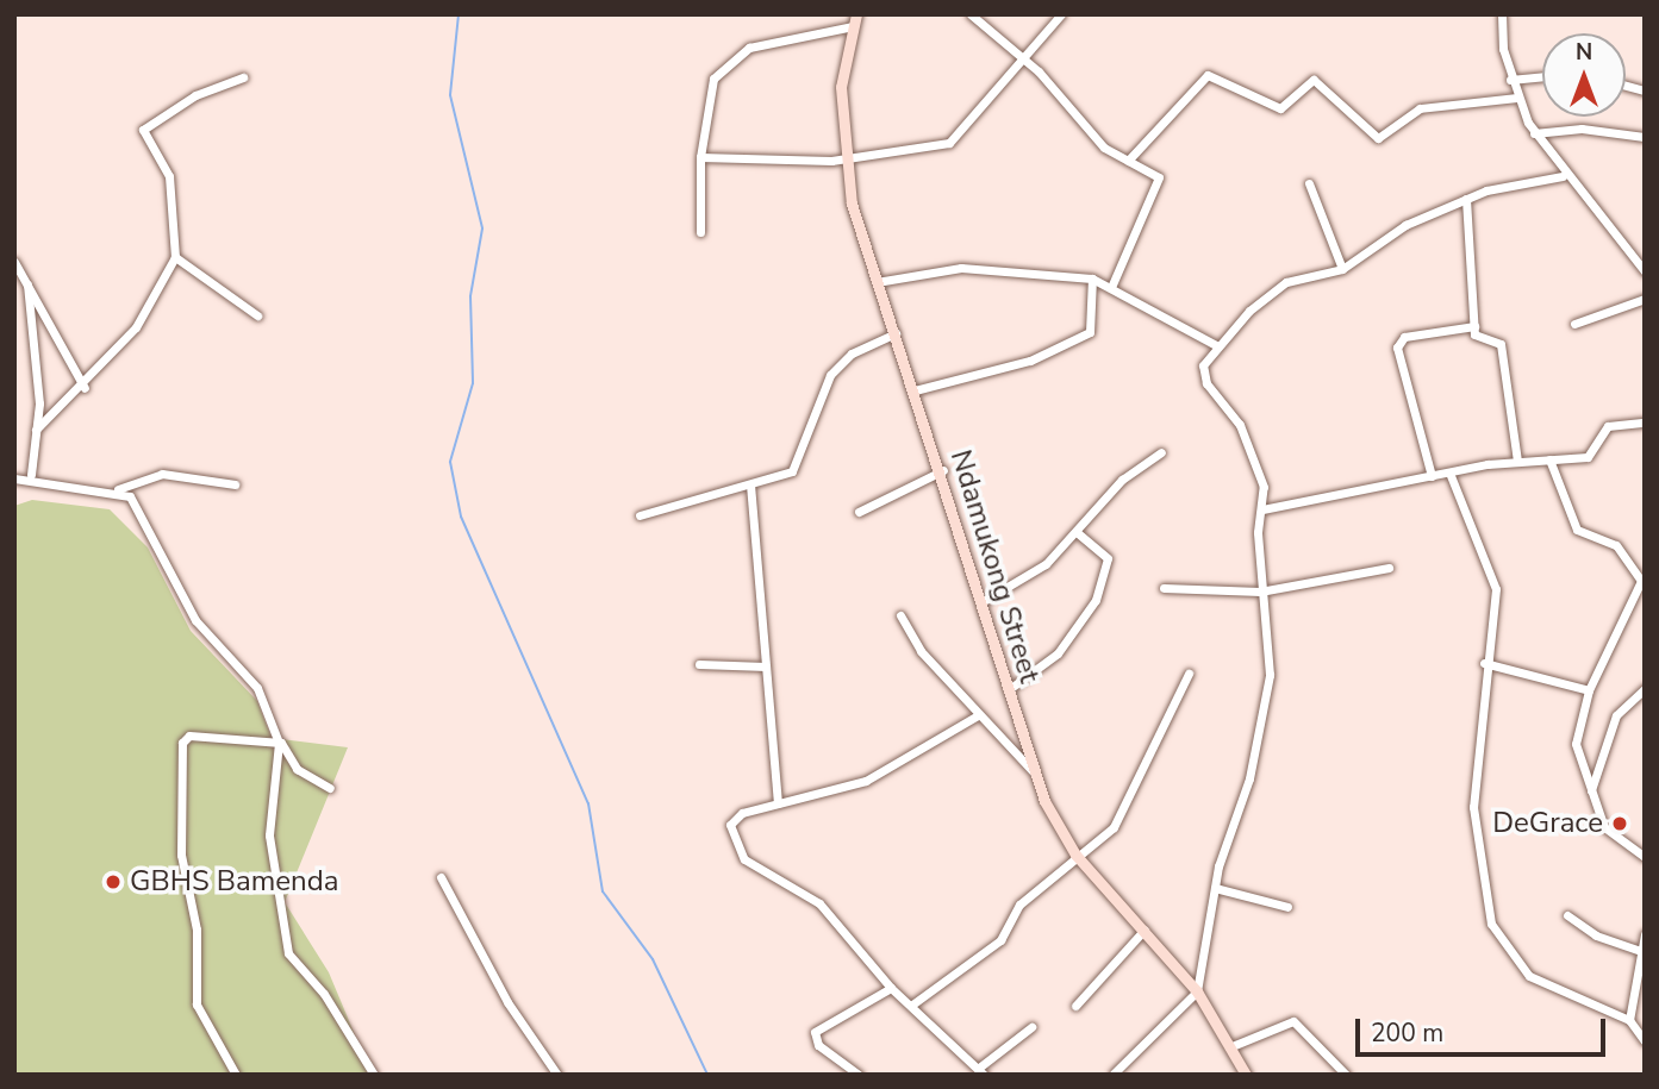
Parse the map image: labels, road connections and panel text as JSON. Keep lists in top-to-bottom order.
{
  "streets": {
    "main road": ["Ndamukong Street"]
  },
  "places": ["DeGrace", "GBHS Bamenda"],
  "scale_bar": "200 m",
  "north": "top"
}
